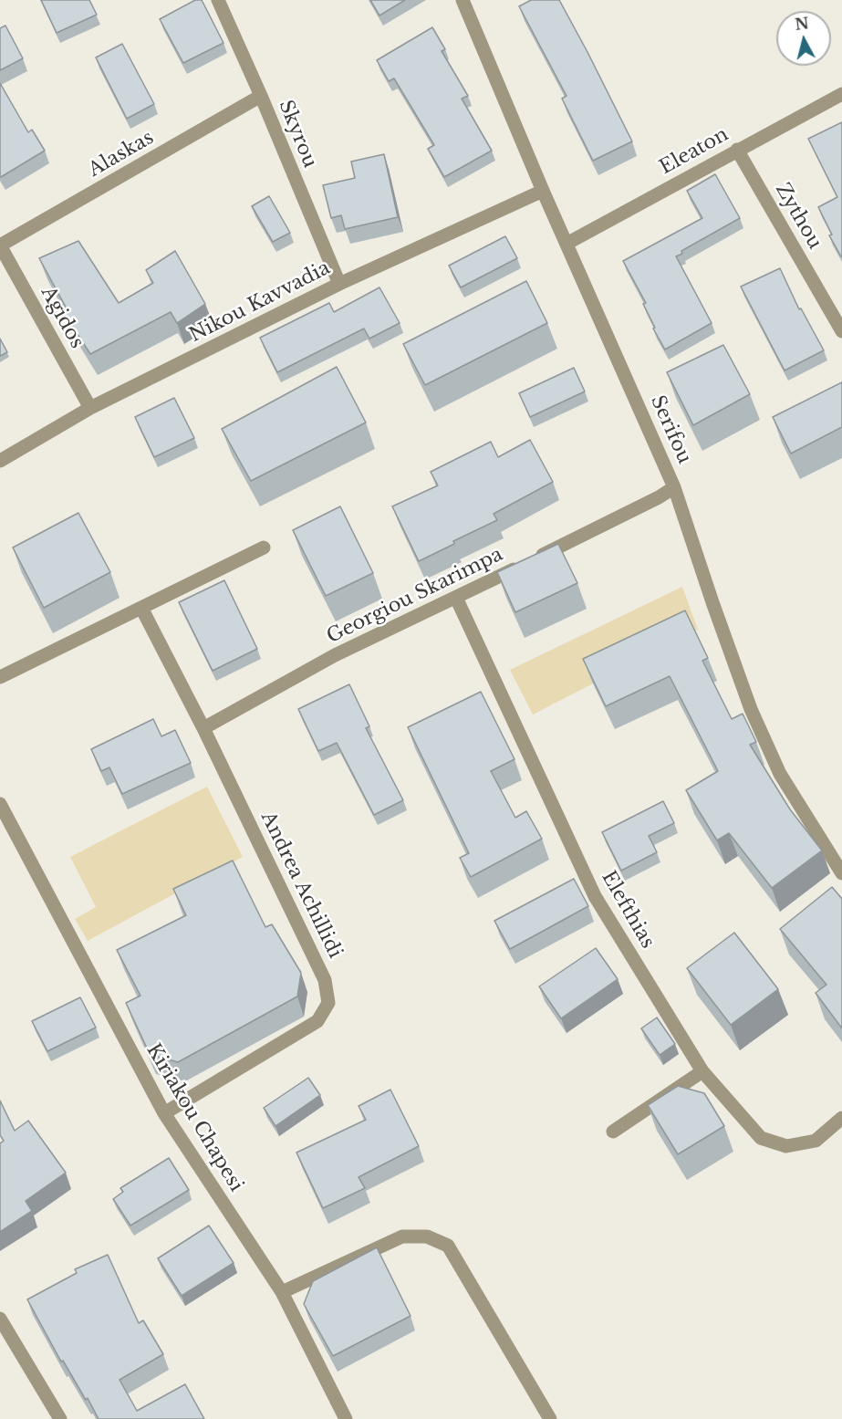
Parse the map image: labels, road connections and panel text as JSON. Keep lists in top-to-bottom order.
{
  "streets": {
    "street": [
      "Skyrou",
      "Eleaton",
      "Alaskas",
      "Zythou",
      "Nikou Kavvadia",
      "Agidos",
      "Serifou",
      "Georgiou Skarimpa",
      "Andrea Achillidi",
      "Elefthias",
      "Kiriakou Chapesi"
    ]
  },
  "crossings": [
    ["Skyrou", "Alaskas"],
    ["Skyrou", "Nikou Kavvadia"],
    ["Eleaton", "Zythou"],
    ["Eleaton", "Serifou"],
    ["Alaskas", "Agidos"],
    ["Nikou Kavvadia", "Agidos"],
    ["Nikou Kavvadia", "Serifou"],
    ["Serifou", "Georgiou Skarimpa"],
    ["Georgiou Skarimpa", "Andrea Achillidi"],
    ["Georgiou Skarimpa", "Elefthias"],
    ["Andrea Achillidi", "Kiriakou Chapesi"]
  ],
  "north": "top"
}
